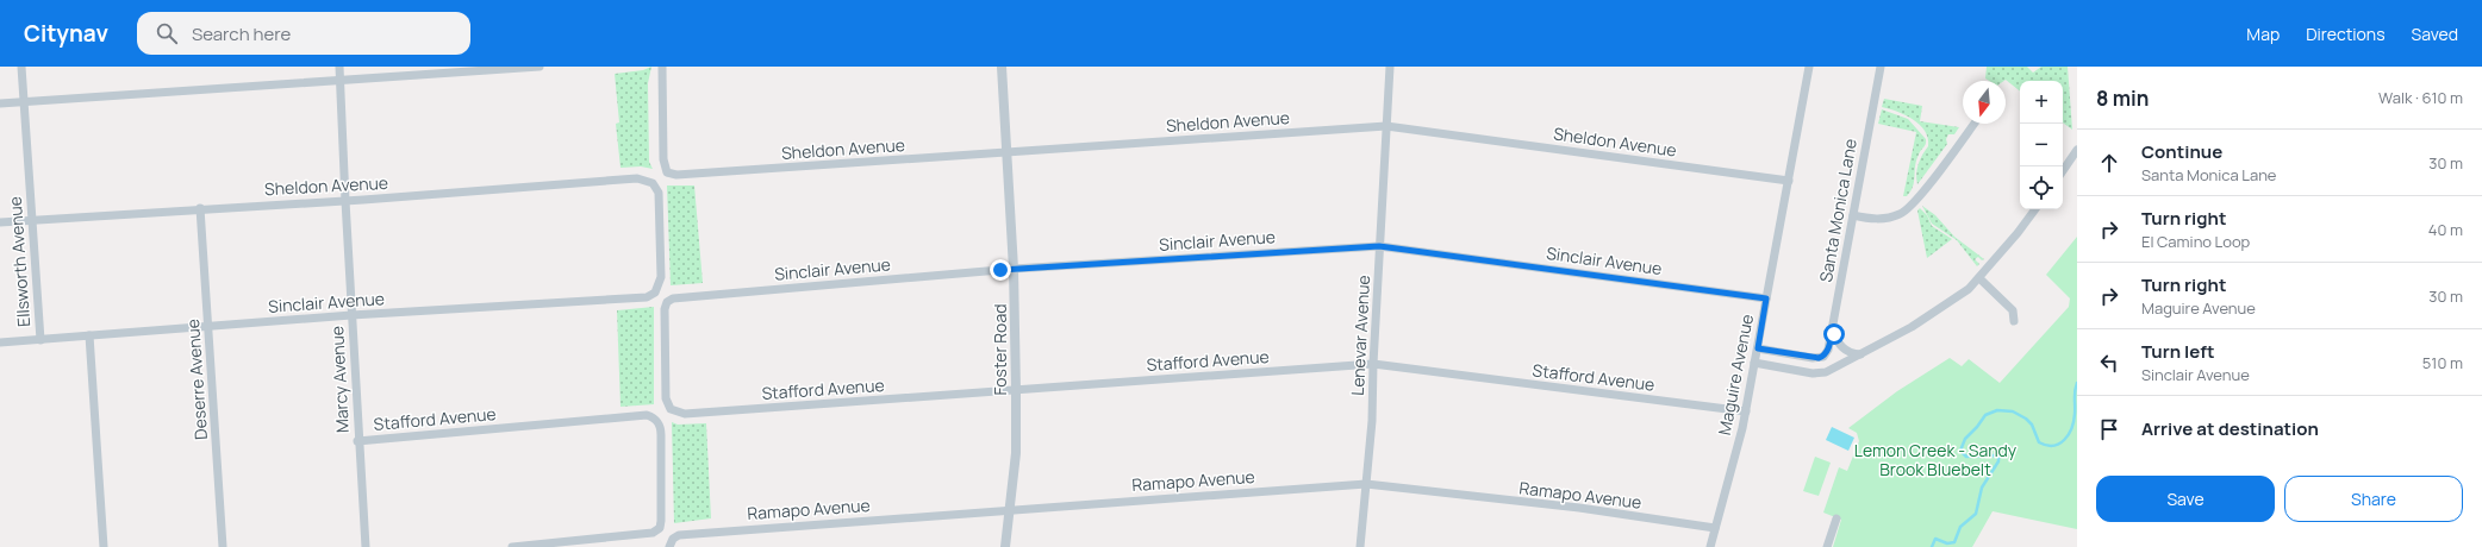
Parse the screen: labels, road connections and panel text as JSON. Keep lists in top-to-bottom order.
{
  "streets": {
    "street": [
      "Sheldon Avenue",
      "Santa Monica Lane",
      "Sinclair Avenue",
      "Ellsworth Avenue",
      "Lenevar Avenue",
      "Foster Road",
      "Stafford Avenue",
      "Maguire Avenue",
      "Deserre Avenue",
      "Marcy Avenue",
      "Ramapo Avenue"
    ]
  },
  "crossings": [
    ["Sheldon Avenue", "Sinclair Avenue"],
    ["Sheldon Avenue", "Ellsworth Avenue"],
    ["Sheldon Avenue", "Lenevar Avenue"],
    ["Sheldon Avenue", "Foster Road"],
    ["Sheldon Avenue", "Maguire Avenue"],
    ["Sheldon Avenue", "Deserre Avenue"],
    ["Sheldon Avenue", "Marcy Avenue"],
    ["Santa Monica Lane", "Maguire Avenue"],
    ["Sinclair Avenue", "Ellsworth Avenue"],
    ["Sinclair Avenue", "Lenevar Avenue"],
    ["Sinclair Avenue", "Foster Road"],
    ["Sinclair Avenue", "Stafford Avenue"],
    ["Sinclair Avenue", "Maguire Avenue"],
    ["Sinclair Avenue", "Deserre Avenue"],
    ["Sinclair Avenue", "Marcy Avenue"],
    ["Lenevar Avenue", "Stafford Avenue"],
    ["Lenevar Avenue", "Ramapo Avenue"],
    ["Foster Road", "Stafford Avenue"],
    ["Foster Road", "Ramapo Avenue"],
    ["Stafford Avenue", "Maguire Avenue"],
    ["Stafford Avenue", "Marcy Avenue"],
    ["Maguire Avenue", "Ramapo Avenue"]
  ],
  "parks": ["Lemon Creek - Sandy Brook Bluebelt"],
  "north": "bottom",
  "page": {
    "header": "Citynav",
    "search": "Search here",
    "nav": ["Map", "Directions", "Saved"],
    "heading": ["8 min", "Walk · 610 m"],
    "map_buttons": ["+", "−"],
    "list": [
      ["Continue", "Santa Monica Lane", "30 m"],
      ["Turn right", "El Camino Loop", "40 m"],
      ["Turn right", "Maguire Avenue", "30 m"],
      ["Turn left", "Sinclair Avenue", "510 m"],
      "Arrive at destination"
    ],
    "buttons": ["Save", "Share"]
  }
}
